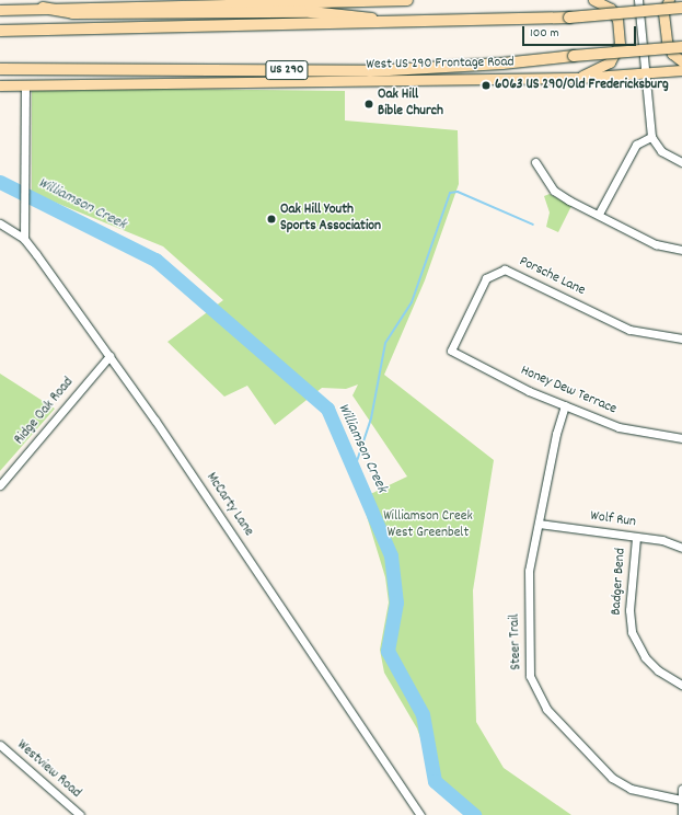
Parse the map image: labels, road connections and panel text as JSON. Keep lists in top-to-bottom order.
{
  "streets": {
    "highway": ["US 290"],
    "main road": ["West US 290 Frontage Road"],
    "street": [
      "Porsche Lane",
      "Honey Dew Terrace",
      "Ridge Oak Road",
      "McCarty Lane",
      "Wolf Run",
      "Badger Bend",
      "Steer Trail",
      "Westview Road"
    ]
  },
  "crossings": [
    ["Porsche Lane", "Honey Dew Terrace"],
    ["Honey Dew Terrace", "Steer Trail"],
    ["Ridge Oak Road", "McCarty Lane"],
    ["Wolf Run", "Badger Bend"],
    ["Wolf Run", "Steer Trail"]
  ],
  "water": ["Williamson Creek"],
  "parks": ["Williamson Creek West Greenbelt"],
  "places": ["6063 US 290/Old Fredericksburg", "Oak Hill Bible Church", "Oak Hill Youth Sports Association"],
  "scale_bar": "100 m"
}
